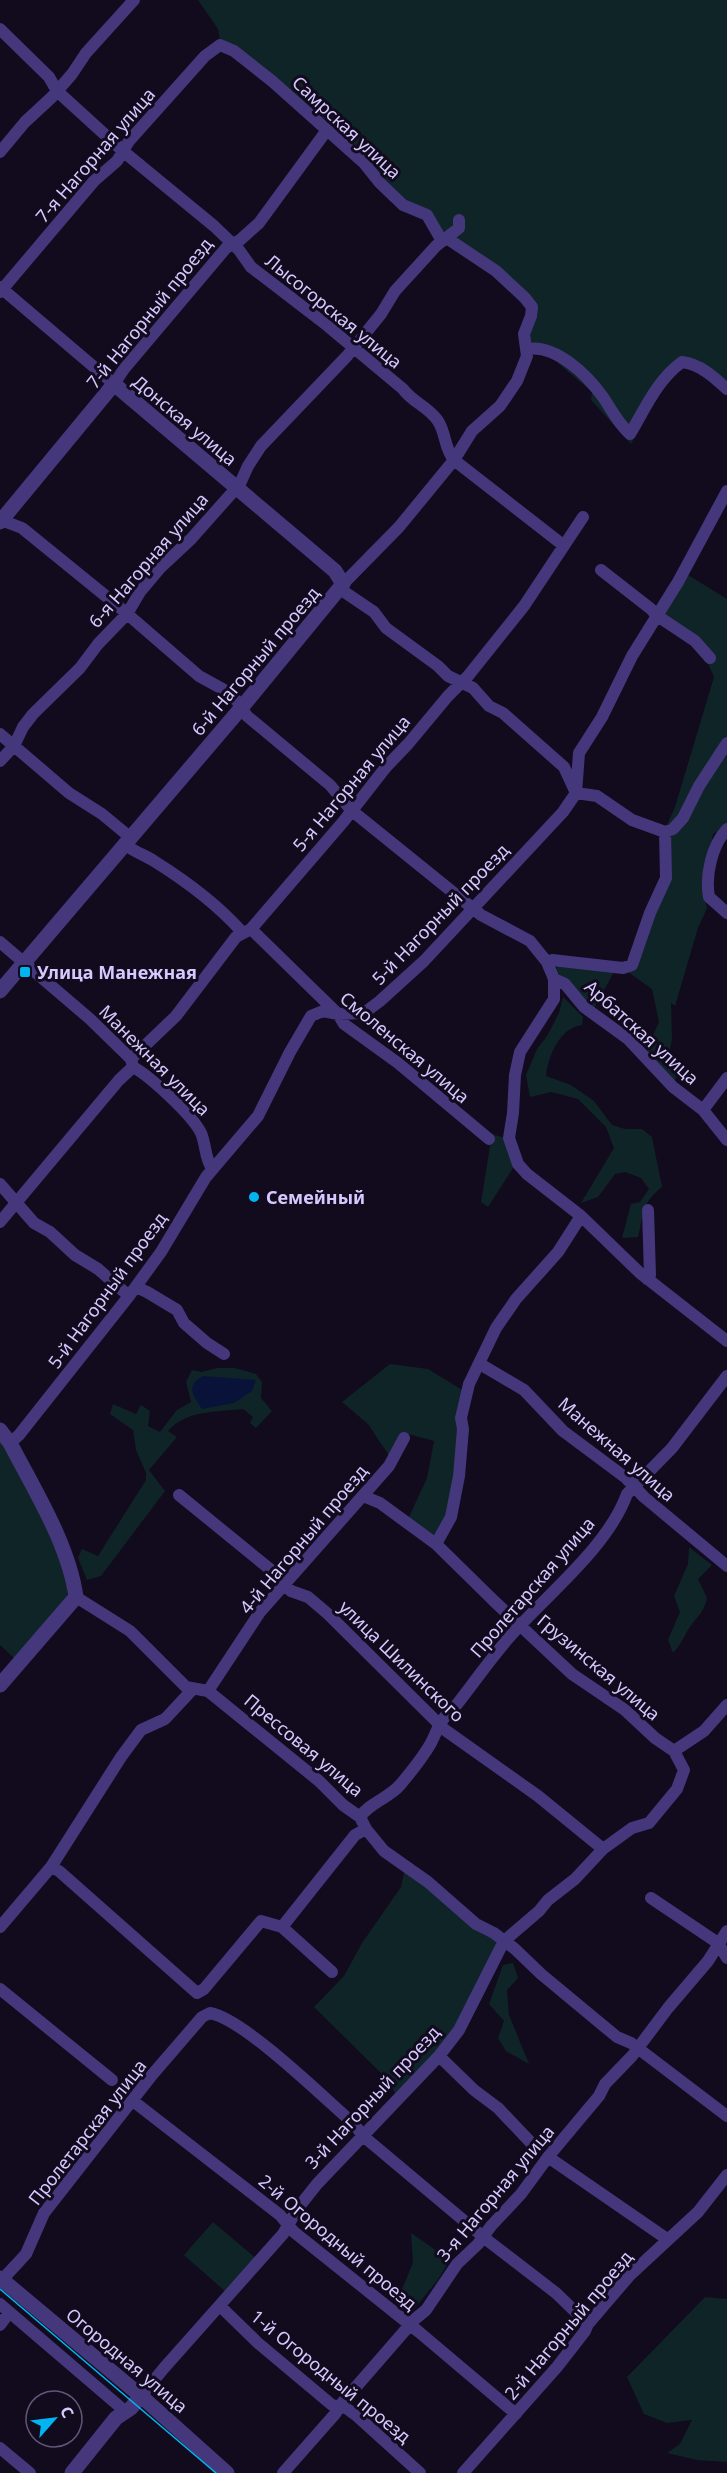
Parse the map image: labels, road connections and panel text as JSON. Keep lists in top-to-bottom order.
{
  "streets": {
    "street": [
      "Самрская улица",
      "7-я Нагорная улица",
      "Лысогорская улица",
      "7-й Нагорный проезд",
      "Донская улица",
      "6-я Нагорная улица",
      "6-й Нагорный проезд",
      "5-я Нагорная улица",
      "5-й Нагорный проезд",
      "Арбатская улица",
      "Смоленская улица",
      "Манежная улица",
      "4-й Нагорный проезд",
      "Пролетарская улица",
      "улица Шилинского",
      "Грузинская улица",
      "Прессовая улица",
      "3-й Нагорный проезд",
      "3-я Нагорная улица",
      "2-й Огородный проезд",
      "2-й Нагорный проезд",
      "Огородная улица",
      "1-й Огородный проезд"
    ]
  },
  "crossings": [
    ["Самрская улица", "7-я Нагорная улица"],
    ["Самрская улица", "7-й Нагорный проезд"],
    ["Самрская улица", "6-я Нагорная улица"],
    ["Самрская улица", "6-й Нагорный проезд"],
    ["7-я Нагорная улица", "Лысогорская улица"],
    ["7-я Нагорная улица", "Донская улица"],
    ["Лысогорская улица", "7-й Нагорный проезд"],
    ["Лысогорская улица", "6-я Нагорная улица"],
    ["Лысогорская улица", "6-й Нагорный проезд"],
    ["Лысогорская улица", "5-я Нагорная улица"],
    ["7-й Нагорный проезд", "Донская улица"],
    ["Донская улица", "6-я Нагорная улица"],
    ["Донская улица", "6-й Нагорный проезд"],
    ["Донская улица", "5-я Нагорная улица"],
    ["Донская улица", "5-й Нагорный проезд"],
    ["6-я Нагорная улица", "Смоленская улица"],
    ["6-й Нагорный проезд", "Смоленская улица"],
    ["6-й Нагорный проезд", "Манежная улица"],
    ["5-я Нагорная улица", "Смоленская улица"],
    ["5-я Нагорная улица", "Манежная улица"],
    ["5-й Нагорный проезд", "Смоленская улица"],
    ["5-й Нагорный проезд", "Манежная улица"],
    ["Манежная улица", "Пролетарская улица"],
    ["4-й Нагорный проезд", "улица Шилинского"],
    ["4-й Нагорный проезд", "Грузинская улица"],
    ["4-й Нагорный проезд", "Прессовая улица"],
    ["Пролетарская улица", "улица Шилинского"],
    ["Пролетарская улица", "Грузинская улица"],
    ["Пролетарская улица", "Прессовая улица"],
    ["Пролетарская улица", "3-й Нагорный проезд"],
    ["Пролетарская улица", "2-й Огородный проезд"],
    ["Пролетарская улица", "Огородная улица"],
    ["улица Шилинского", "3-й Нагорный проезд"],
    ["Грузинская улица", "3-й Нагорный проезд"],
    ["Прессовая улица", "3-й Нагорный проезд"],
    ["Прессовая улица", "3-я Нагорная улица"],
    ["3-й Нагорный проезд", "2-й Огородный проезд"],
    ["3-й Нагорный проезд", "Огородная улица"],
    ["3-й Нагорный проезд", "1-й Огородный проезд"],
    ["3-я Нагорная улица", "2-й Огородный проезд"],
    ["3-я Нагорная улица", "1-й Огородный проезд"],
    ["2-й Огородный проезд", "2-й Нагорный проезд"]
  ],
  "places": {
    "transit": ["Улица Манежная"],
    "other": ["Семейный"]
  },
  "north": "top right"
}
